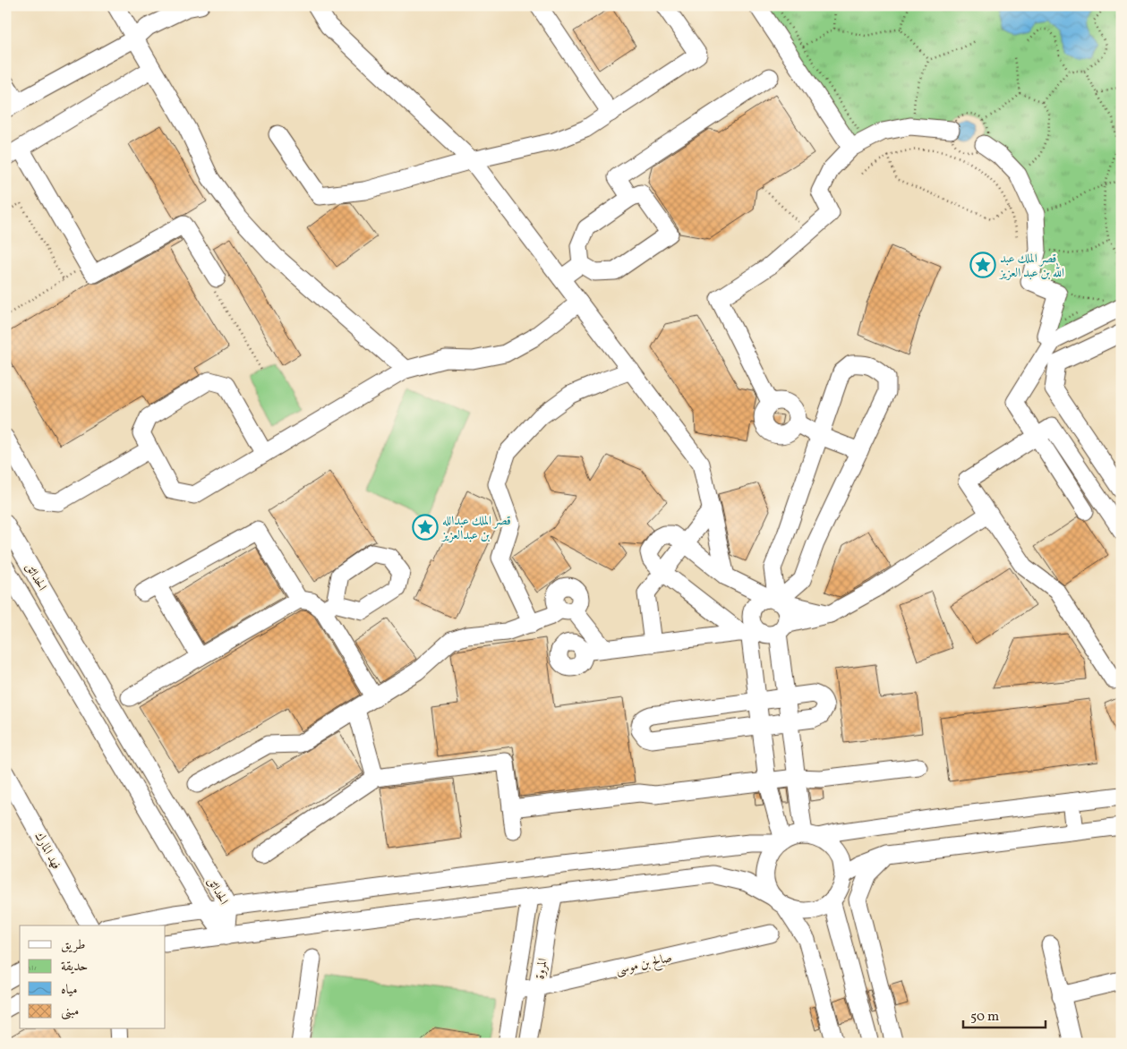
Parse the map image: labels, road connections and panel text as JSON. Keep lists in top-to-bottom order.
{
  "streets": {
    "street": [
      "الحدائق",
      "فهد المارك",
      "صالح بن موسى",
      "المروة"
    ]
  },
  "crossings": [
    ["صالح بن موسى", "المروة"]
  ],
  "places": {
    "place": ["قصر الملك عبد الله بن عبد العزيز", "قصر الملك عبدالله بن عبدالعزيز"]
  },
  "legend": [
    "طريق",
    "حديقة",
    "مياه",
    "مبنى"
  ],
  "scale_bar": "50 m"
}
